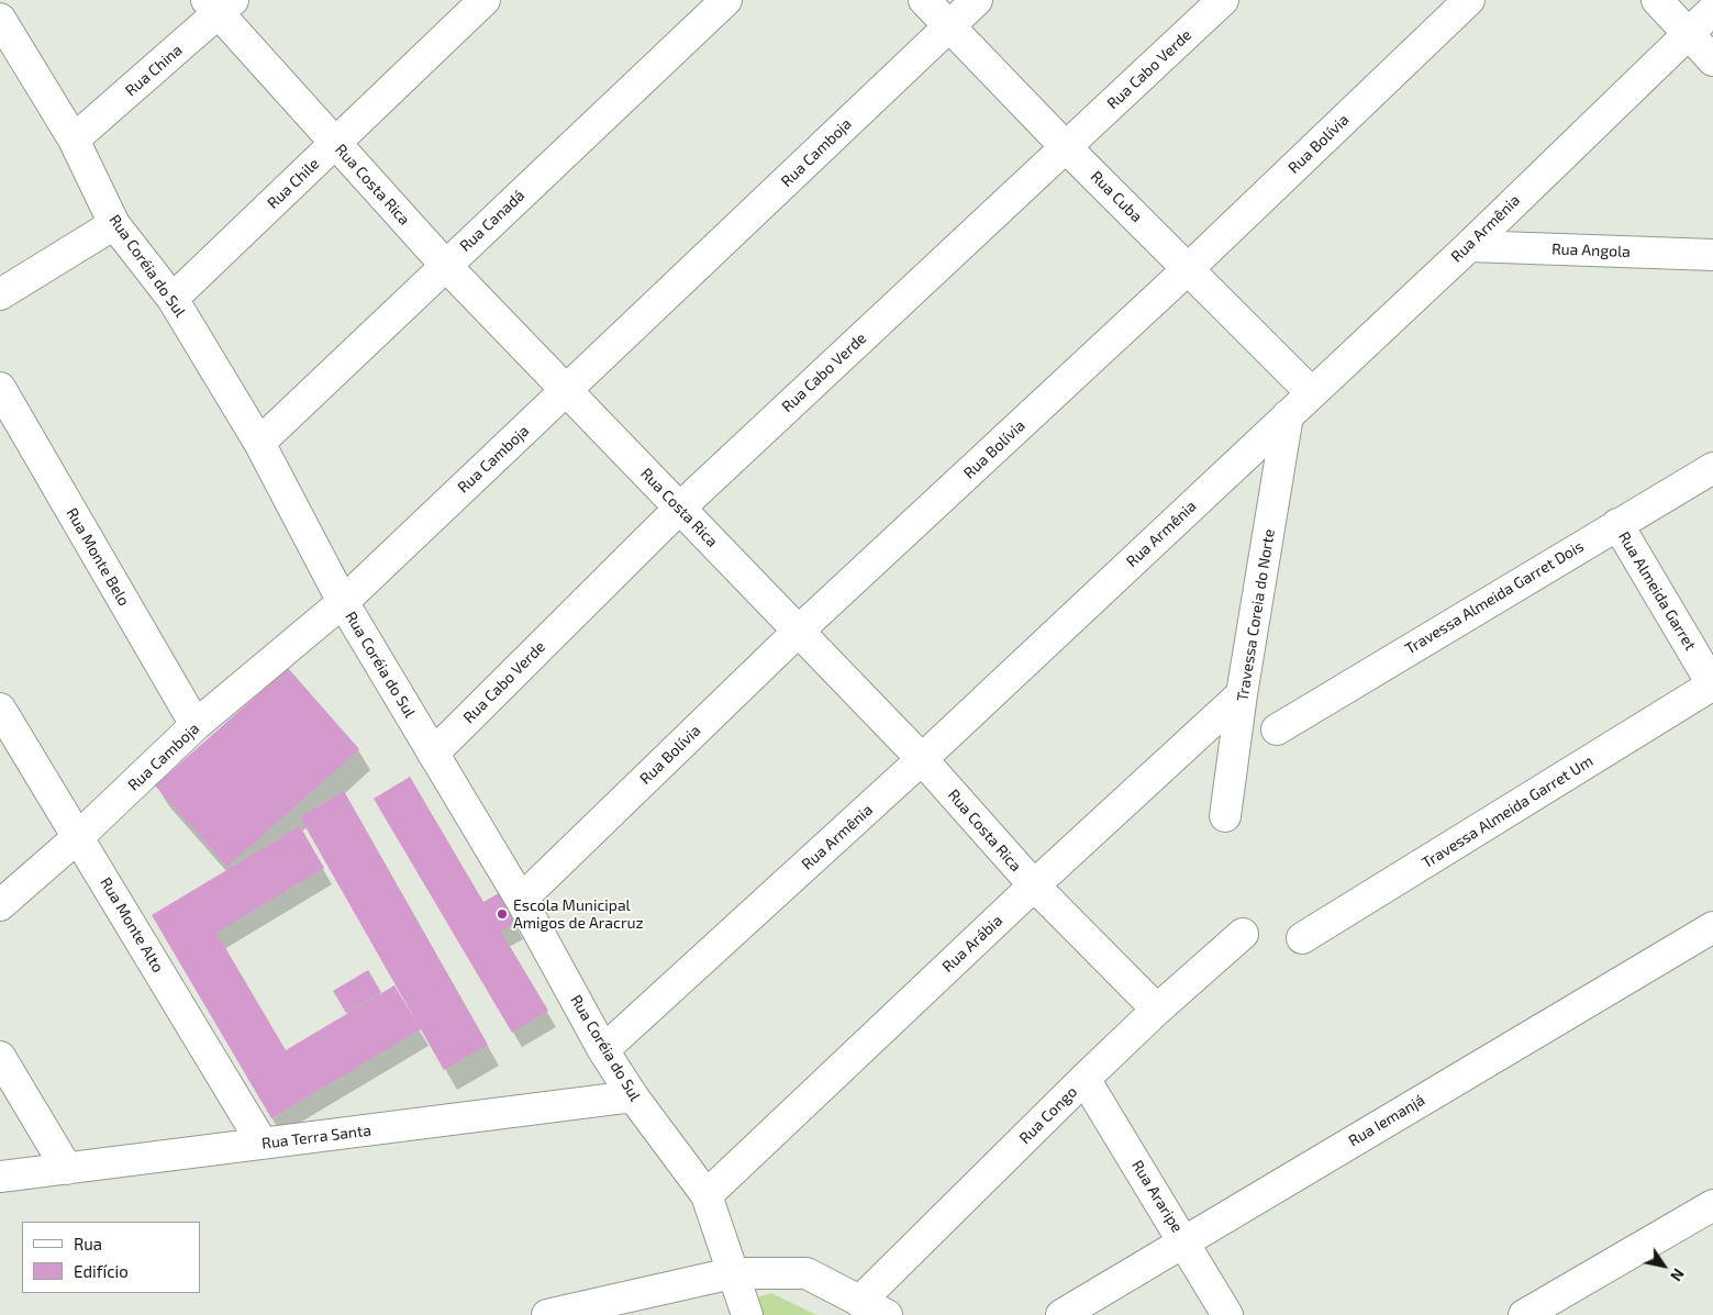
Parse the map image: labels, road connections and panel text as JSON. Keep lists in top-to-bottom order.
{
  "streets": {
    "street": [
      "Rua Cabo Verde",
      "Rua China",
      "Rua Bolívia",
      "Rua Camboja",
      "Rua Chile",
      "Rua Costa Rica",
      "Rua Cuba",
      "Rua Canadá",
      "Rua Armênia",
      "Rua Angola",
      "Rua Coréia do Sul",
      "Rua Monte Belo",
      "Rua Almeida Garret",
      "Travessa Almeida Garret Dois",
      "Travessa Coreia do Norte",
      "Travessa Almeida Garret Um",
      "Rua Monte Alto",
      "Rua Arábia",
      "Rua Congo",
      "Rua Iemanjá",
      "Rua Terra Santa",
      "Rua Araripe"
    ]
  },
  "crossings": [
    ["Rua Cabo Verde", "Rua Costa Rica"],
    ["Rua Cabo Verde", "Rua Cuba"],
    ["Rua Cabo Verde", "Rua Coréia do Sul"],
    ["Rua China", "Rua Costa Rica"],
    ["Rua China", "Rua Coréia do Sul"],
    ["Rua Bolívia", "Rua Costa Rica"],
    ["Rua Bolívia", "Rua Cuba"],
    ["Rua Bolívia", "Rua Coréia do Sul"],
    ["Rua Camboja", "Rua Costa Rica"],
    ["Rua Camboja", "Rua Cuba"],
    ["Rua Camboja", "Rua Coréia do Sul"],
    ["Rua Camboja", "Rua Monte Belo"],
    ["Rua Camboja", "Rua Monte Alto"],
    ["Rua Chile", "Rua Costa Rica"],
    ["Rua Chile", "Rua Coréia do Sul"],
    ["Rua Costa Rica", "Rua Canadá"],
    ["Rua Costa Rica", "Rua Armênia"],
    ["Rua Costa Rica", "Rua Arábia"],
    ["Rua Costa Rica", "Rua Congo"],
    ["Rua Cuba", "Rua Armênia"],
    ["Rua Canadá", "Rua Coréia do Sul"],
    ["Rua Armênia", "Rua Angola"],
    ["Rua Armênia", "Rua Coréia do Sul"],
    ["Rua Armênia", "Travessa Coreia do Norte"],
    ["Rua Coréia do Sul", "Rua Arábia"],
    ["Rua Coréia do Sul", "Rua Terra Santa"],
    ["Rua Almeida Garret", "Travessa Almeida Garret Dois"],
    ["Rua Almeida Garret", "Travessa Almeida Garret Um"],
    ["Travessa Coreia do Norte", "Rua Arábia"],
    ["Rua Monte Alto", "Rua Terra Santa"],
    ["Rua Congo", "Rua Araripe"],
    ["Rua Iemanjá", "Rua Araripe"]
  ],
  "places": ["Escola Municipal Amigos de Aracruz"],
  "legend": ["Rua", "Edifício"],
  "north": "bottom right"
}
